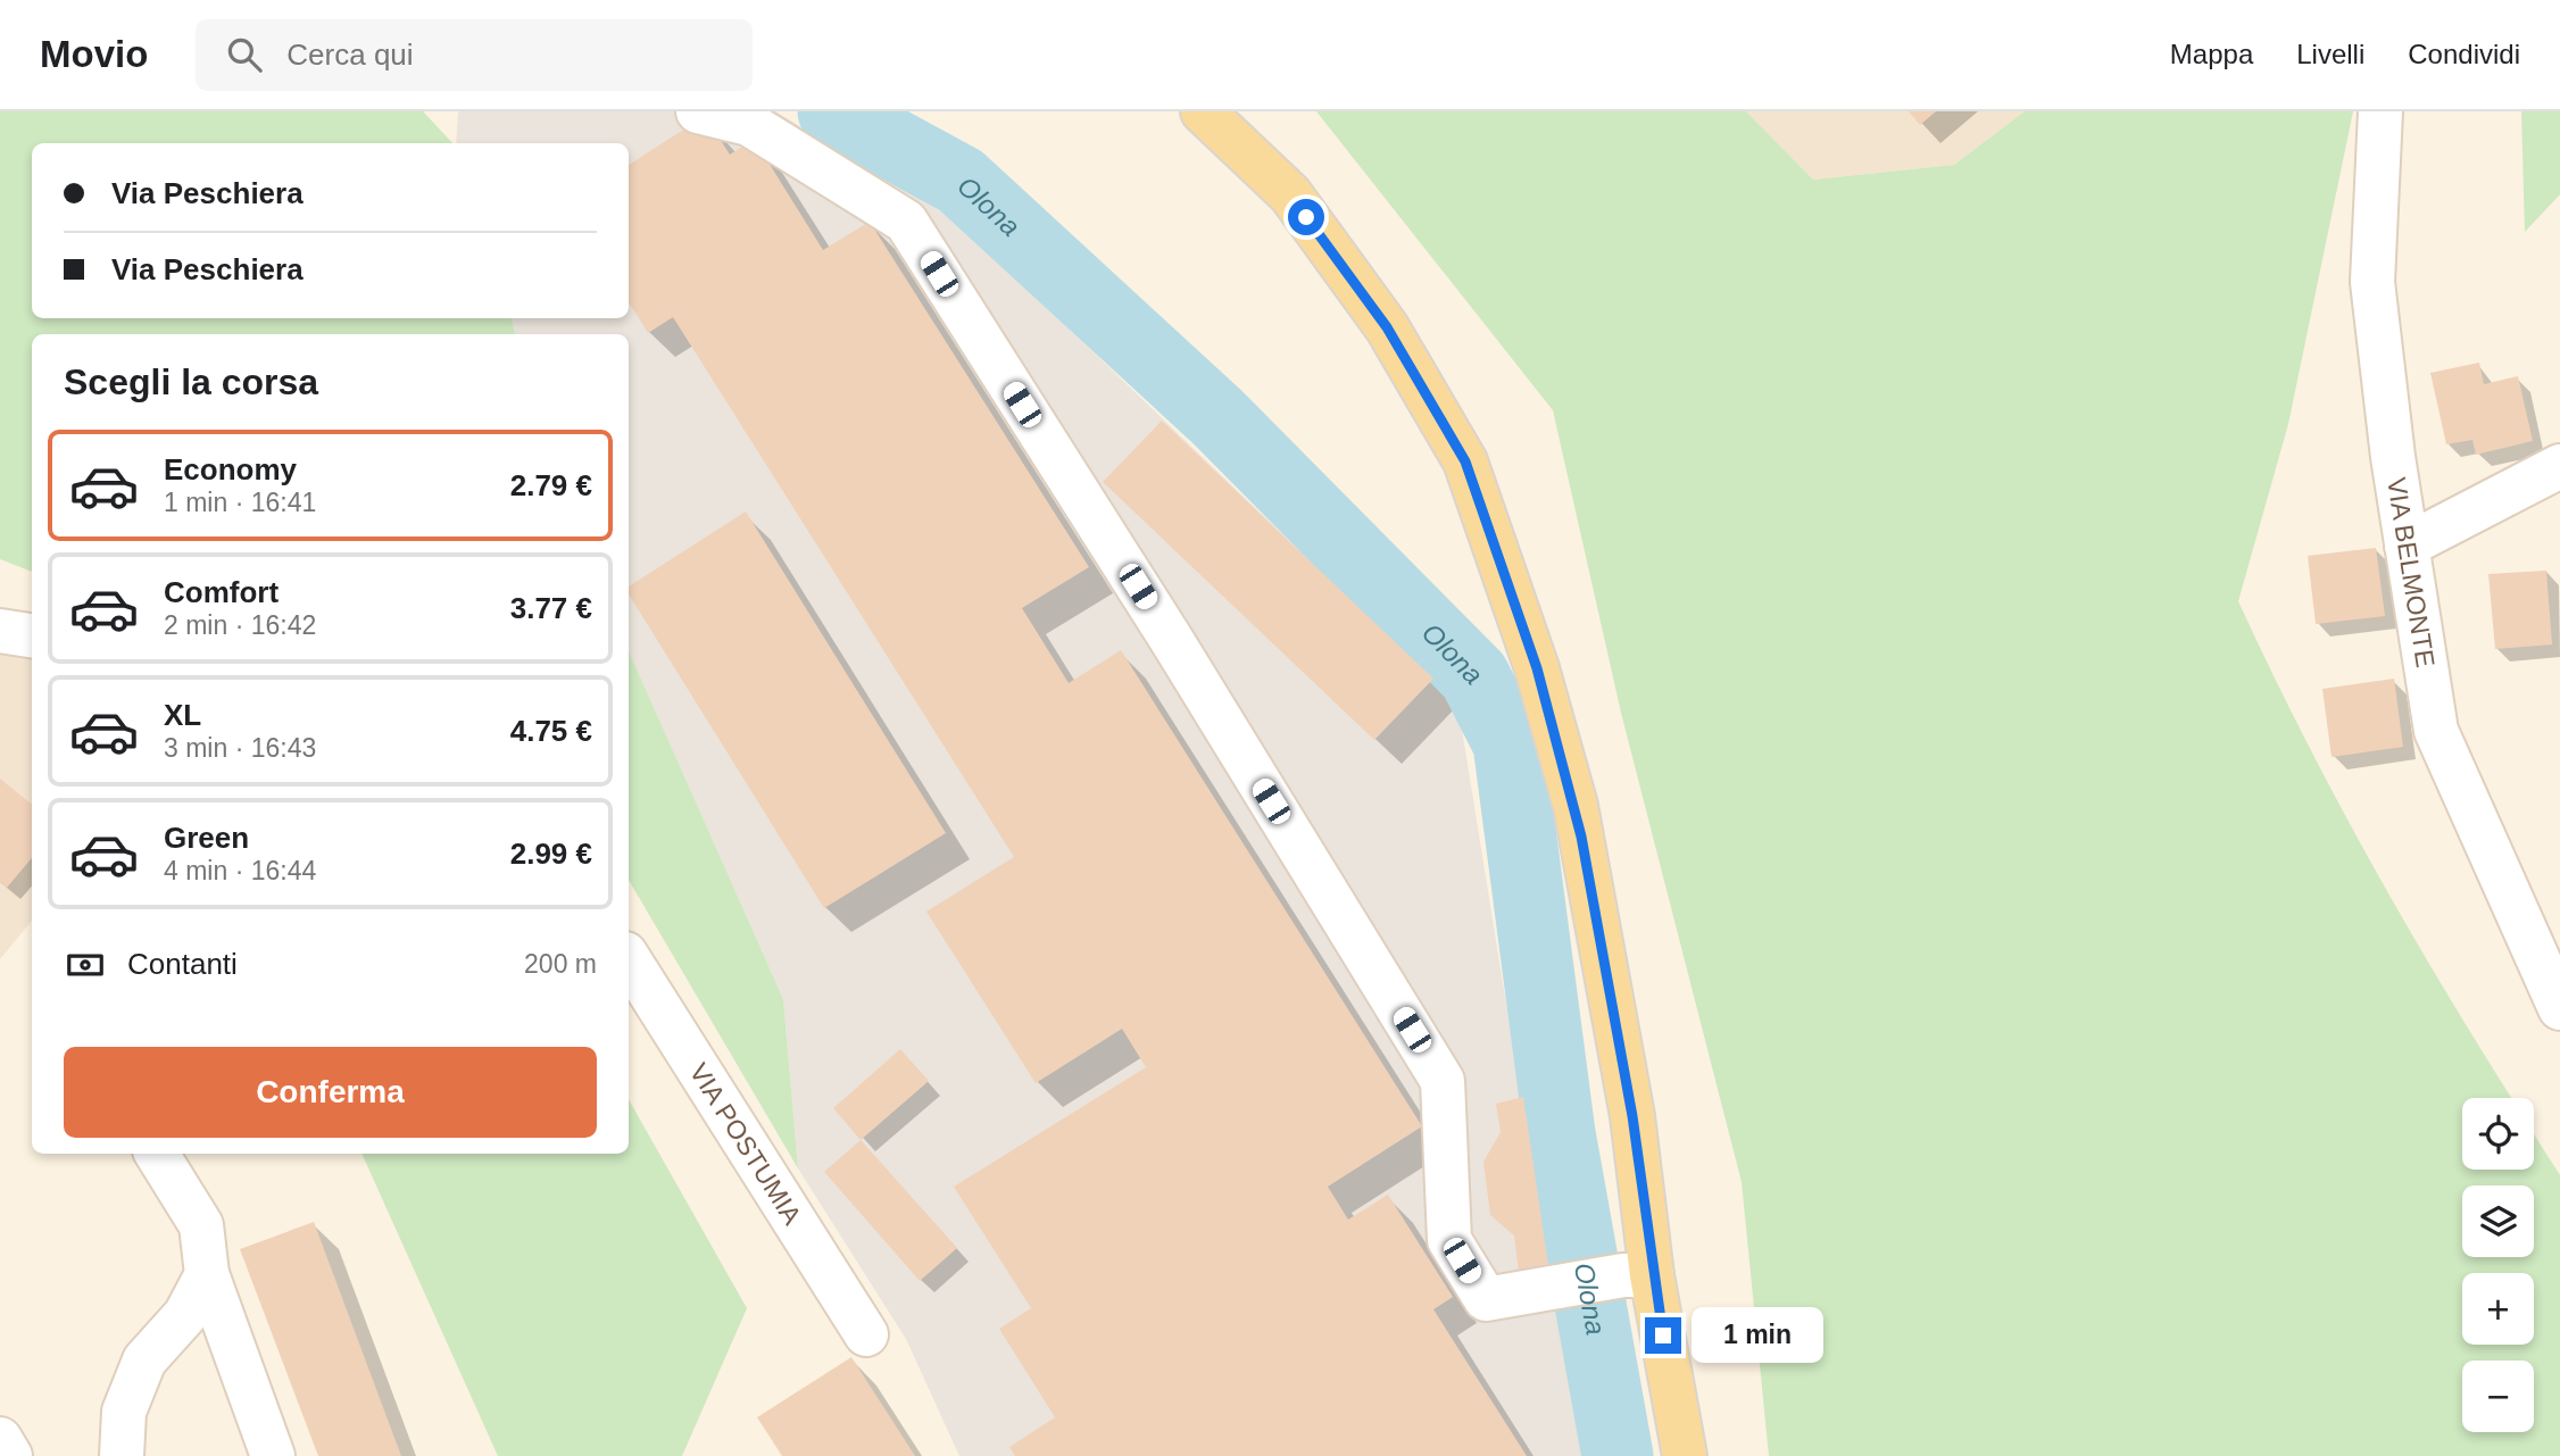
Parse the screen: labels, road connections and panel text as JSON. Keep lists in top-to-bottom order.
{
  "streets": {
    "street": ["VIA BELMONTE", "VIA POSTUMIA"]
  },
  "water": ["Olona"],
  "page": {
    "header": "Movio",
    "search": "Cerca qui",
    "nav": ["Mappa", "Livelli", "Condividi"],
    "banner": ["Via Peschiera", "Via Peschiera"],
    "heading": "Scegli la corsa",
    "list": [
      {
        "name": "Economy",
        "note": "1 min · 16:41",
        "value": "2.79 €"
      },
      {
        "name": "Comfort",
        "note": "2 min · 16:42",
        "value": "3.77 €"
      },
      {
        "name": "XL",
        "note": "3 min · 16:43",
        "value": "4.75 €"
      },
      {
        "name": "Green",
        "note": "4 min · 16:44",
        "value": "2.99 €"
      }
    ],
    "pay": ["Contanti", "200 m"],
    "buttons": "Conferma",
    "map_buttons": ["+", "−"],
    "bubble": "1 min"
  }
}
